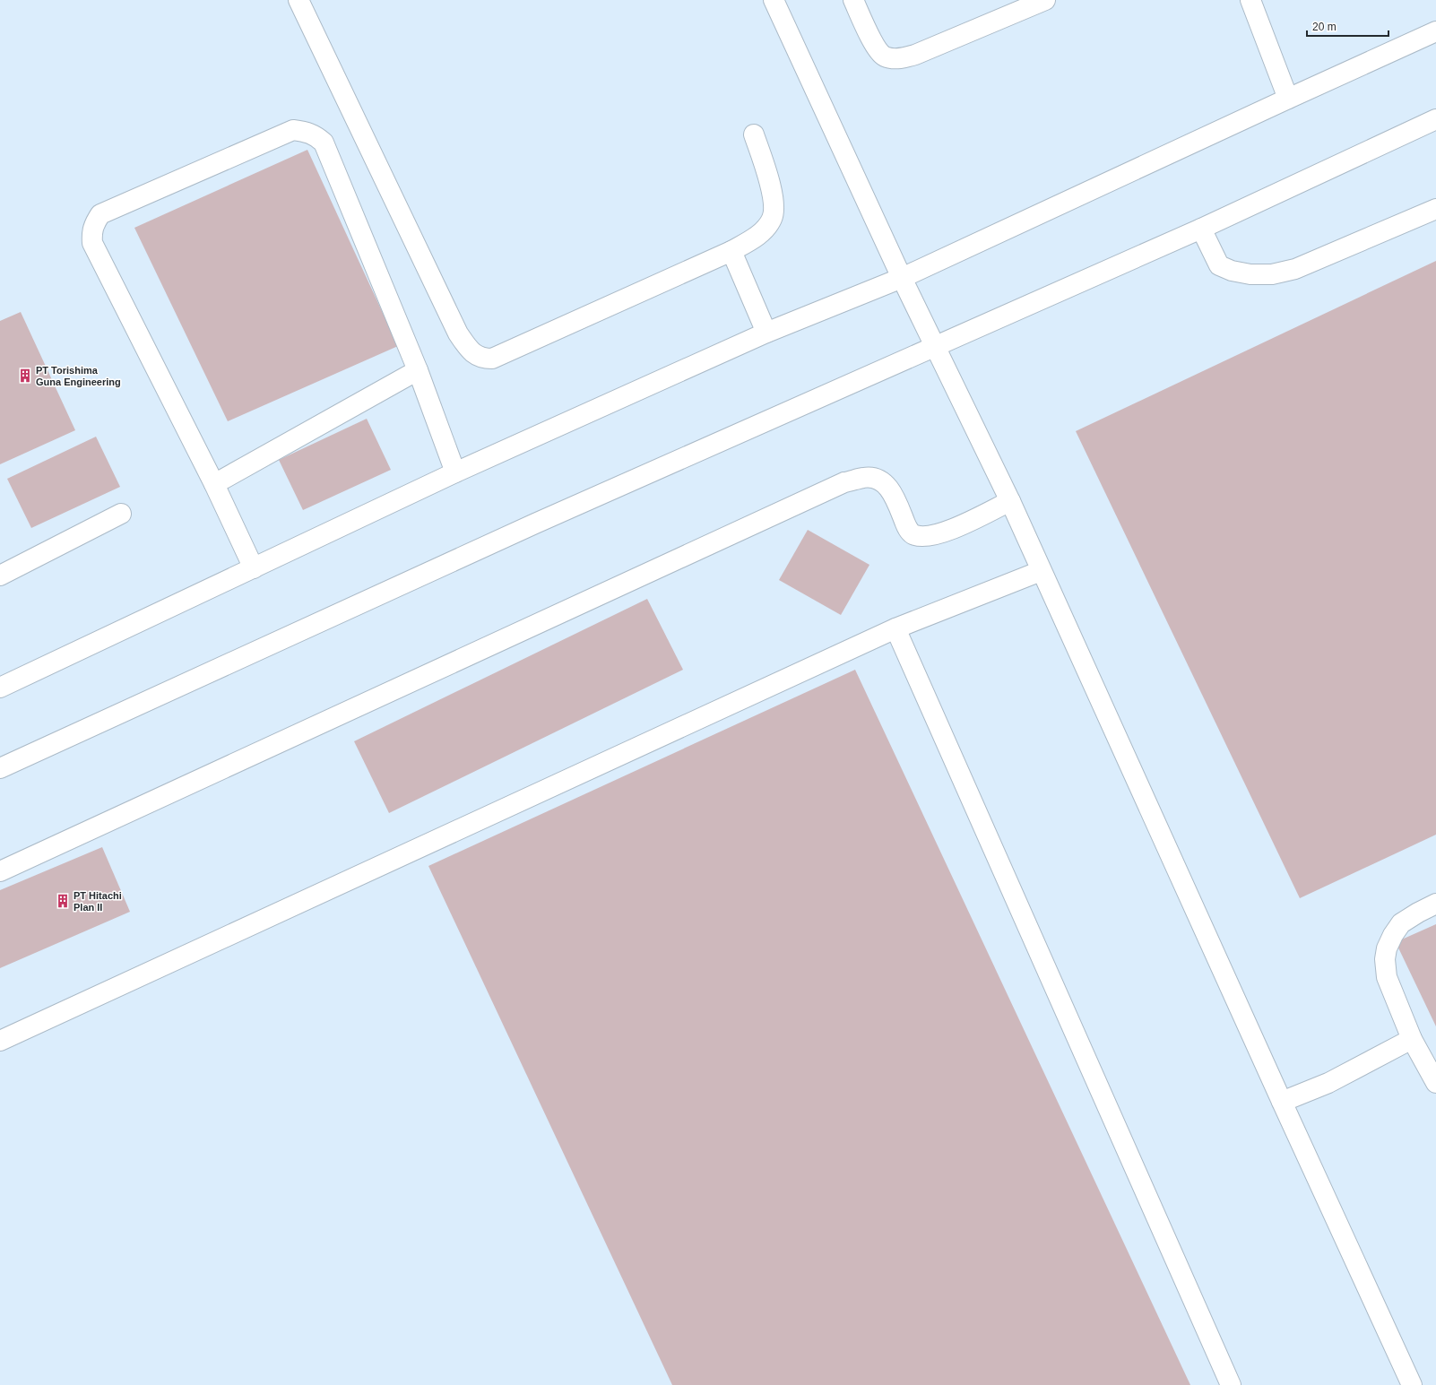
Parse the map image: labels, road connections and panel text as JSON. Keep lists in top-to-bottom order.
{
  "places": {
    "building": ["PT Torishima Guna Engineering", "PT Hitachi Plan II"]
  },
  "scale_bar": "20 m"
}
